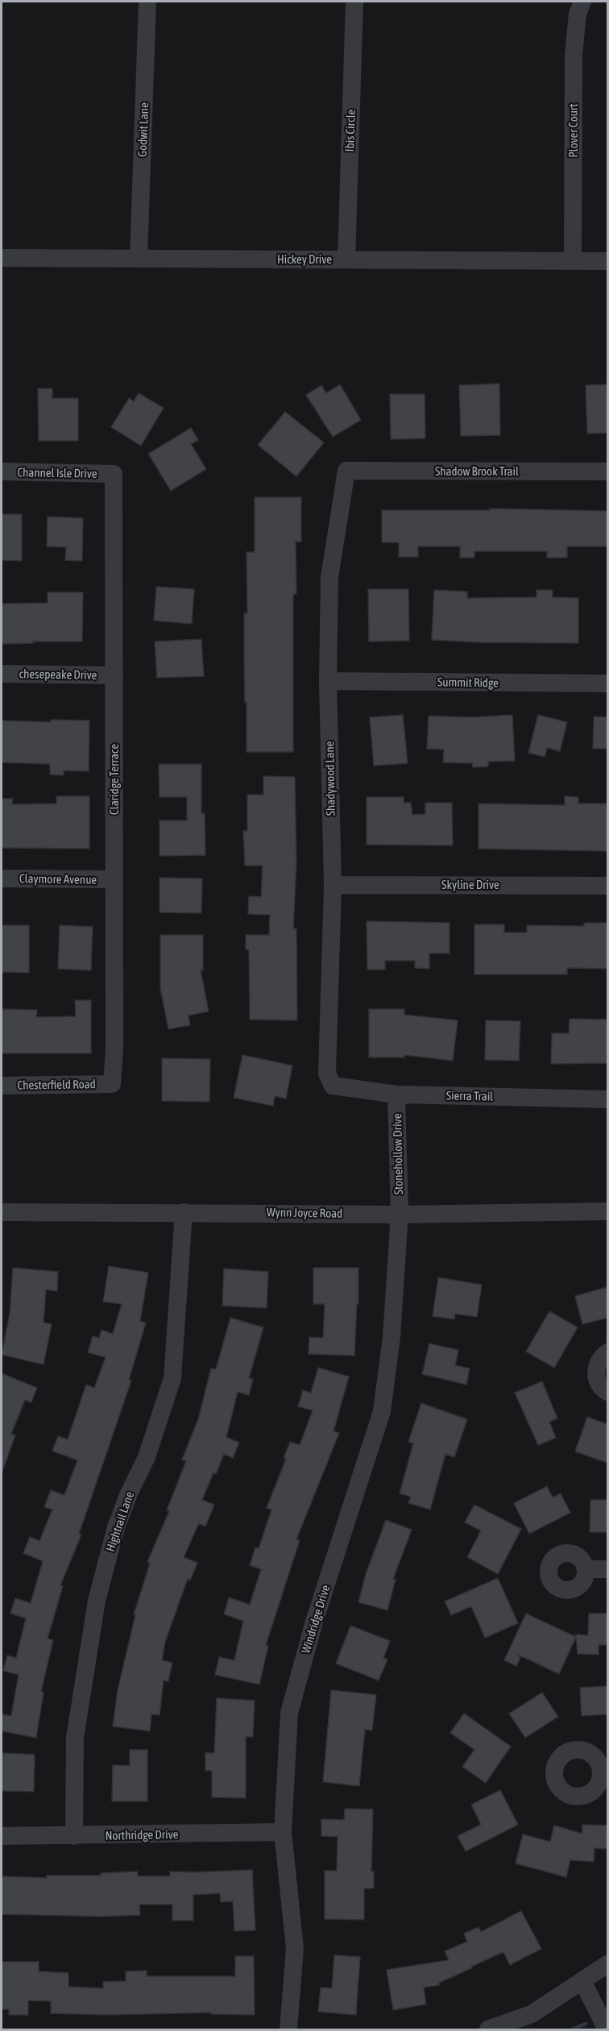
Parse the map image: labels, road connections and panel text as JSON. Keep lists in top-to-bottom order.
{
  "streets": {
    "street": [
      "Godwit Lane",
      "Ibis Circle",
      "Plover Court",
      "Hickey Drive",
      "Shadow Brook Trail",
      "Channel Isle Drive",
      "chesepeake Drive",
      "Summit Ridge",
      "Shadywood Lane",
      "Claridge Terrace",
      "Claymore Avenue",
      "Skyline Drive",
      "Chesterfield Road",
      "Sierra Trail",
      "Stonehollow Drive",
      "Wynn Joyce Road",
      "Hightrail Lane",
      "Windridge Drive",
      "Northridge Drive"
    ]
  },
  "crossings": [
    ["Godwit Lane", "Hickey Drive"],
    ["Ibis Circle", "Hickey Drive"],
    ["Plover Court", "Hickey Drive"],
    ["Shadow Brook Trail", "Shadywood Lane"],
    ["Channel Isle Drive", "Claridge Terrace"],
    ["chesepeake Drive", "Claridge Terrace"],
    ["Summit Ridge", "Shadywood Lane"],
    ["Shadywood Lane", "Skyline Drive"],
    ["Shadywood Lane", "Sierra Trail"],
    ["Claridge Terrace", "Claymore Avenue"],
    ["Claridge Terrace", "Chesterfield Road"],
    ["Sierra Trail", "Stonehollow Drive"],
    ["Stonehollow Drive", "Wynn Joyce Road"],
    ["Stonehollow Drive", "Windridge Drive"],
    ["Wynn Joyce Road", "Hightrail Lane"],
    ["Wynn Joyce Road", "Windridge Drive"],
    ["Hightrail Lane", "Northridge Drive"],
    ["Windridge Drive", "Northridge Drive"]
  ]
}
